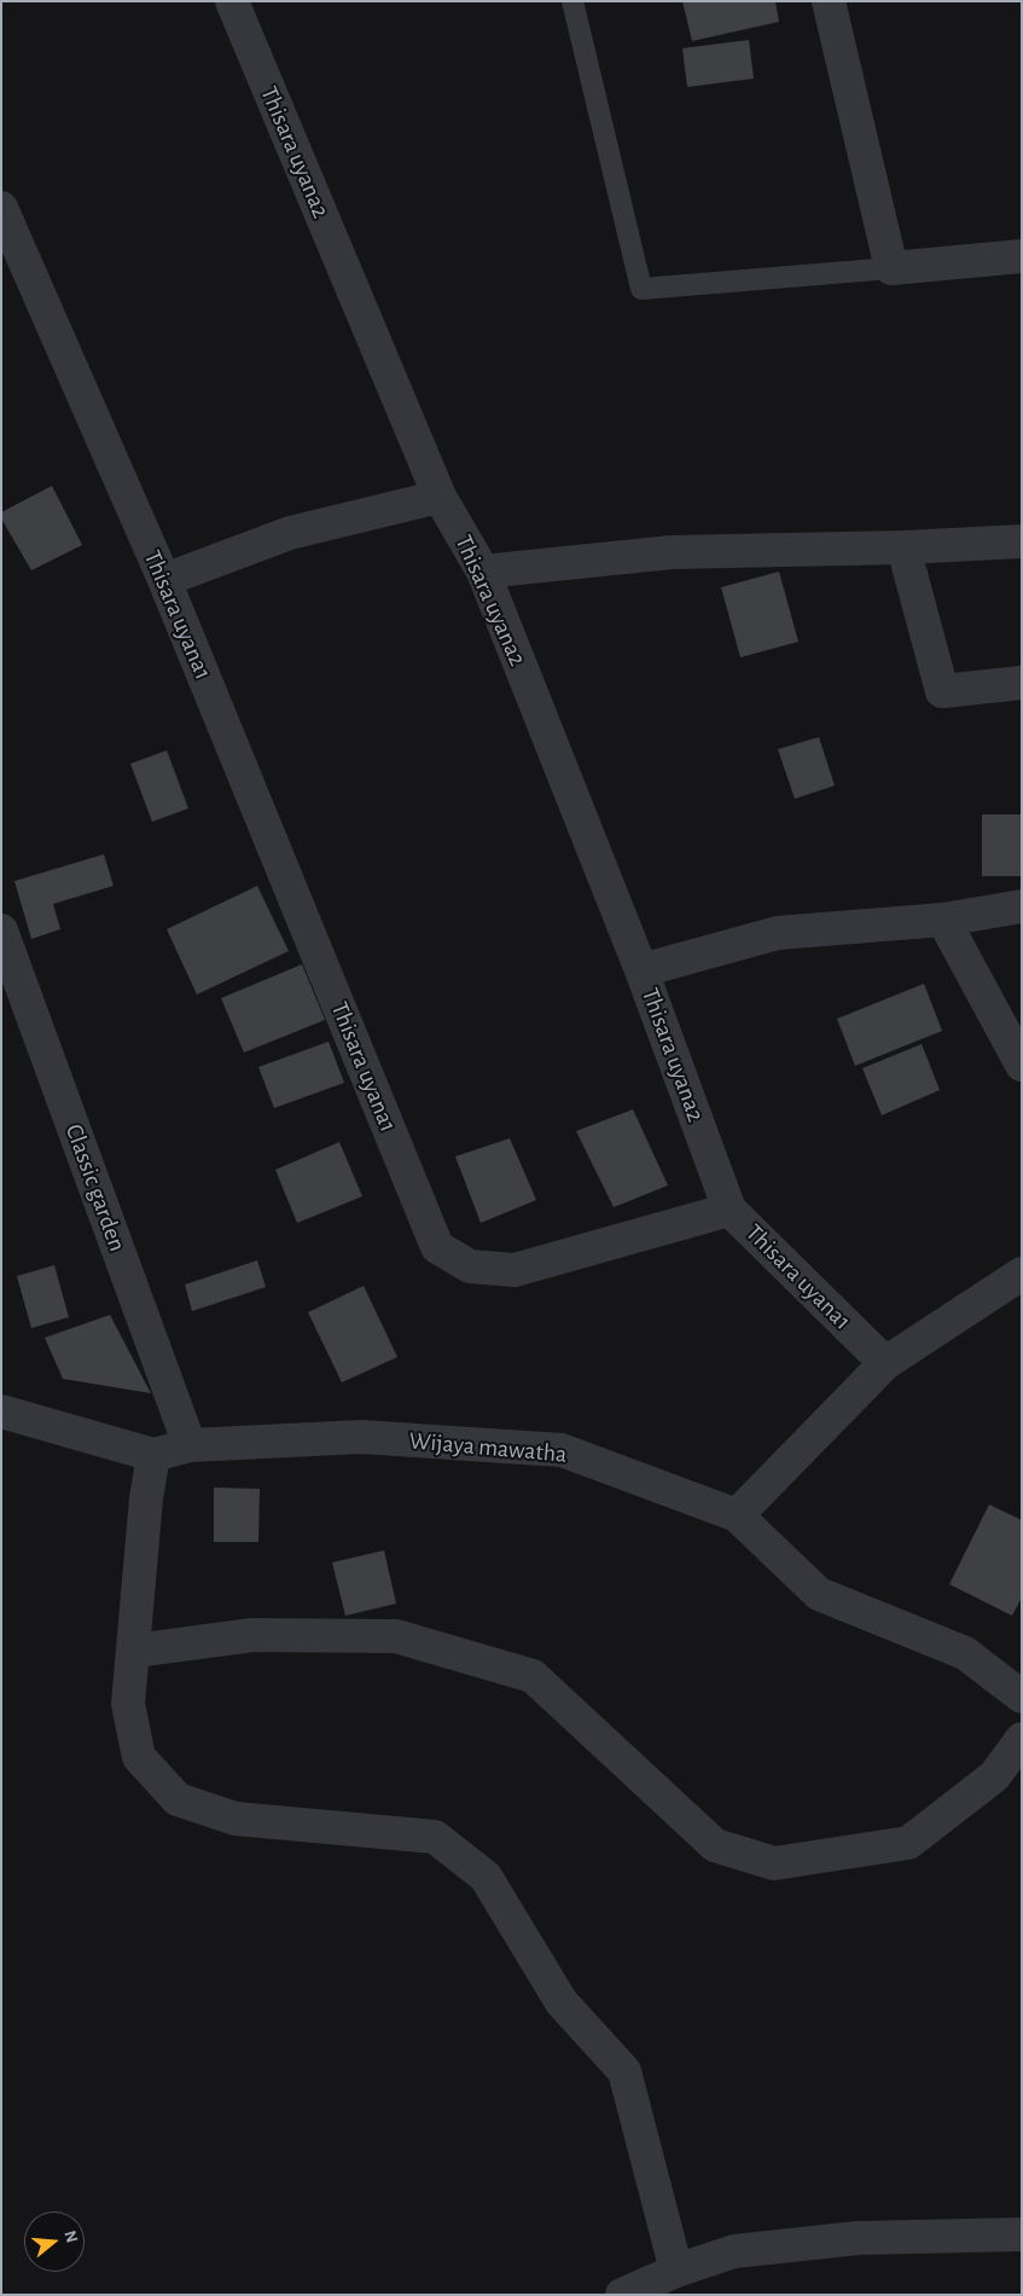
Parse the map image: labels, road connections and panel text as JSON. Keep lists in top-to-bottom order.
{
  "streets": {
    "street": [
      "Thisara uyana2",
      "Thisara uyana1",
      "Classic garden",
      "Wijaya mawatha"
    ]
  },
  "crossings": [
    ["Thisara uyana2", "Thisara uyana1"],
    ["Classic garden", "Wijaya mawatha"]
  ],
  "north": "right"
}
